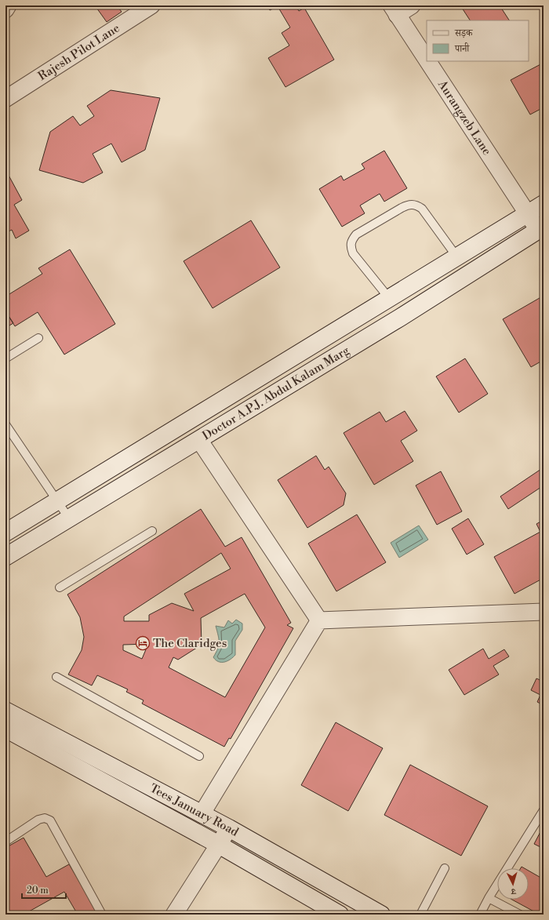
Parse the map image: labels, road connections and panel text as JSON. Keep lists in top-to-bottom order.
{
  "streets": {
    "main road": ["Doctor A.P.J. Abdul Kalam Marg", "Tees January Road"],
    "street": ["Rajesh Pilot Lane", "Aurangzeb Lane"]
  },
  "crossings": [
    ["Aurangzeb Lane", "Doctor A.P.J. Abdul Kalam Marg"]
  ],
  "places": {
    "hotel": ["The Claridges"]
  },
  "legend": ["सड़क", "पानी"],
  "scale_bar": "20 m",
  "north": "bottom"
}
